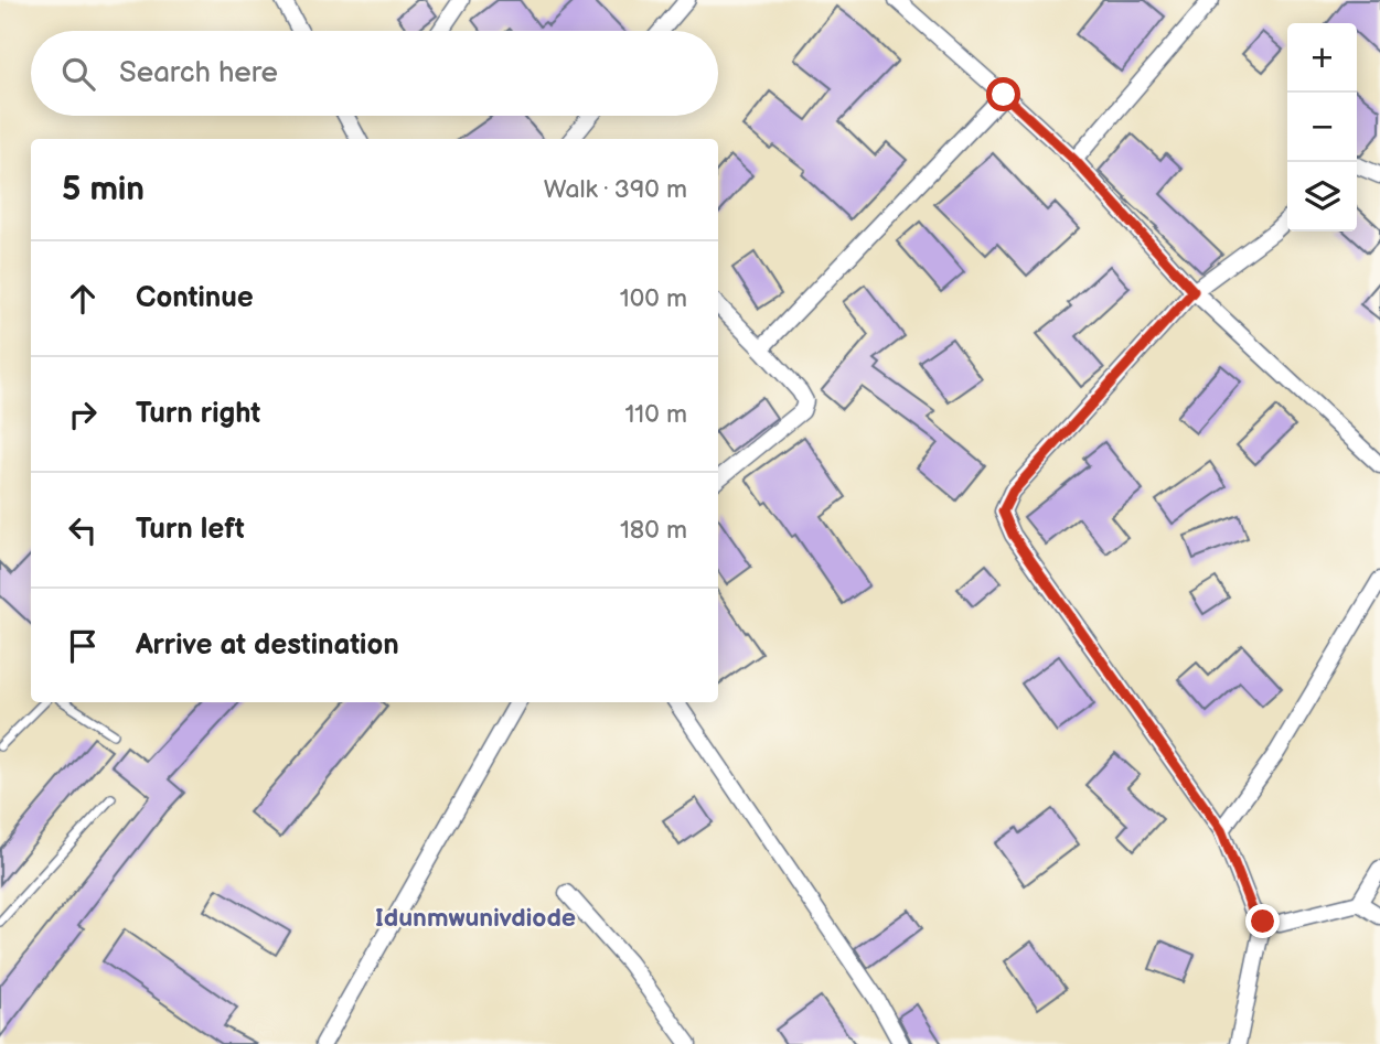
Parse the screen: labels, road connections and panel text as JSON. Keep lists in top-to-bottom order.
{
  "districts": ["Idunmwunivdiode"],
  "page": {
    "map_buttons": ["+", "−"],
    "search": "Search here",
    "heading": ["5 min", "Walk · 390 m"],
    "list": [
      ["Continue", "100 m"],
      ["Turn right", "110 m"],
      ["Turn left", "180 m"],
      "Arrive at destination"
    ]
  }
}
